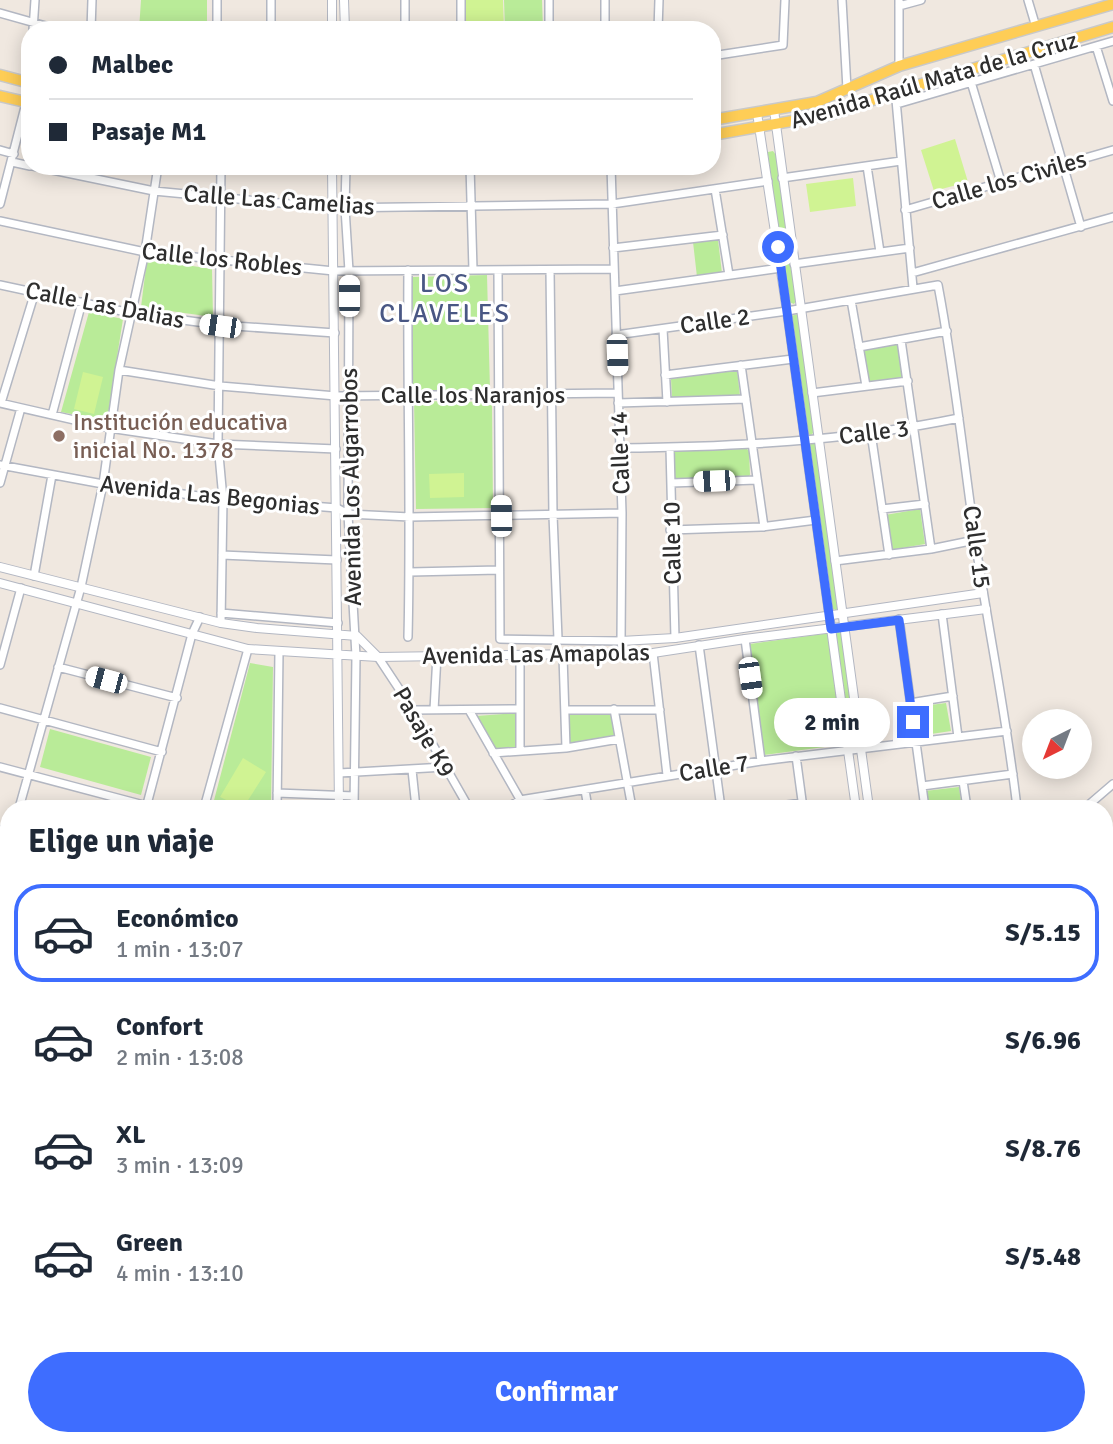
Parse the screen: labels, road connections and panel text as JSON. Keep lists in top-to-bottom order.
{
  "streets": {
    "main road": ["Avenida Raúl Mata de la Cruz"],
    "street": [
      "Calle los Civiles",
      "Calle Las Camelias",
      "Calle los Robles",
      "Calle Las Dalias",
      "Calle 2",
      "Calle los Naranjos",
      "Calle 3",
      "Calle 14",
      "Avenida Los Algarrobos",
      "Avenida Las Begonias",
      "Calle 10",
      "Calle 15",
      "Avenida Las Amapolas",
      "Pasaje K9",
      "Calle 7"
    ]
  },
  "crossings": [
    ["Calle Las Camelias", "Calle 14"],
    ["Calle Las Camelias", "Avenida Los Algarrobos"],
    ["Calle los Robles", "Calle 14"],
    ["Calle los Robles", "Avenida Los Algarrobos"],
    ["Calle Las Dalias", "Avenida Los Algarrobos"],
    ["Calle 2", "Calle 14"],
    ["Calle 2", "Calle 15"],
    ["Calle los Naranjos", "Calle 14"],
    ["Calle los Naranjos", "Avenida Los Algarrobos"],
    ["Calle 3", "Calle 14"],
    ["Calle 3", "Calle 10"],
    ["Calle 3", "Calle 15"],
    ["Calle 14", "Avenida Las Begonias"],
    ["Calle 14", "Avenida Las Amapolas"],
    ["Avenida Los Algarrobos", "Avenida Las Begonias"],
    ["Avenida Los Algarrobos", "Avenida Las Amapolas"],
    ["Calle 10", "Avenida Las Amapolas"],
    ["Calle 15", "Avenida Las Amapolas"],
    ["Calle 15", "Calle 7"],
    ["Avenida Las Amapolas", "Pasaje K9"]
  ],
  "districts": ["LOS CLAVELES"],
  "places": ["Institución educativa inicial No. 1378"],
  "north": "bottom left",
  "page": {
    "banner": ["Malbec", "Pasaje M1"],
    "bubble": "2 min",
    "heading": "Elige un viaje",
    "list": [
      {
        "name": "Económico",
        "note": "1 min · 13:07",
        "value": "S/5.15"
      },
      {
        "name": "Confort",
        "note": "2 min · 13:08",
        "value": "S/6.96"
      },
      {
        "name": "XL",
        "note": "3 min · 13:09",
        "value": "S/8.76"
      },
      {
        "name": "Green",
        "note": "4 min · 13:10",
        "value": "S/5.48"
      }
    ],
    "buttons": "Confirmar"
  }
}
